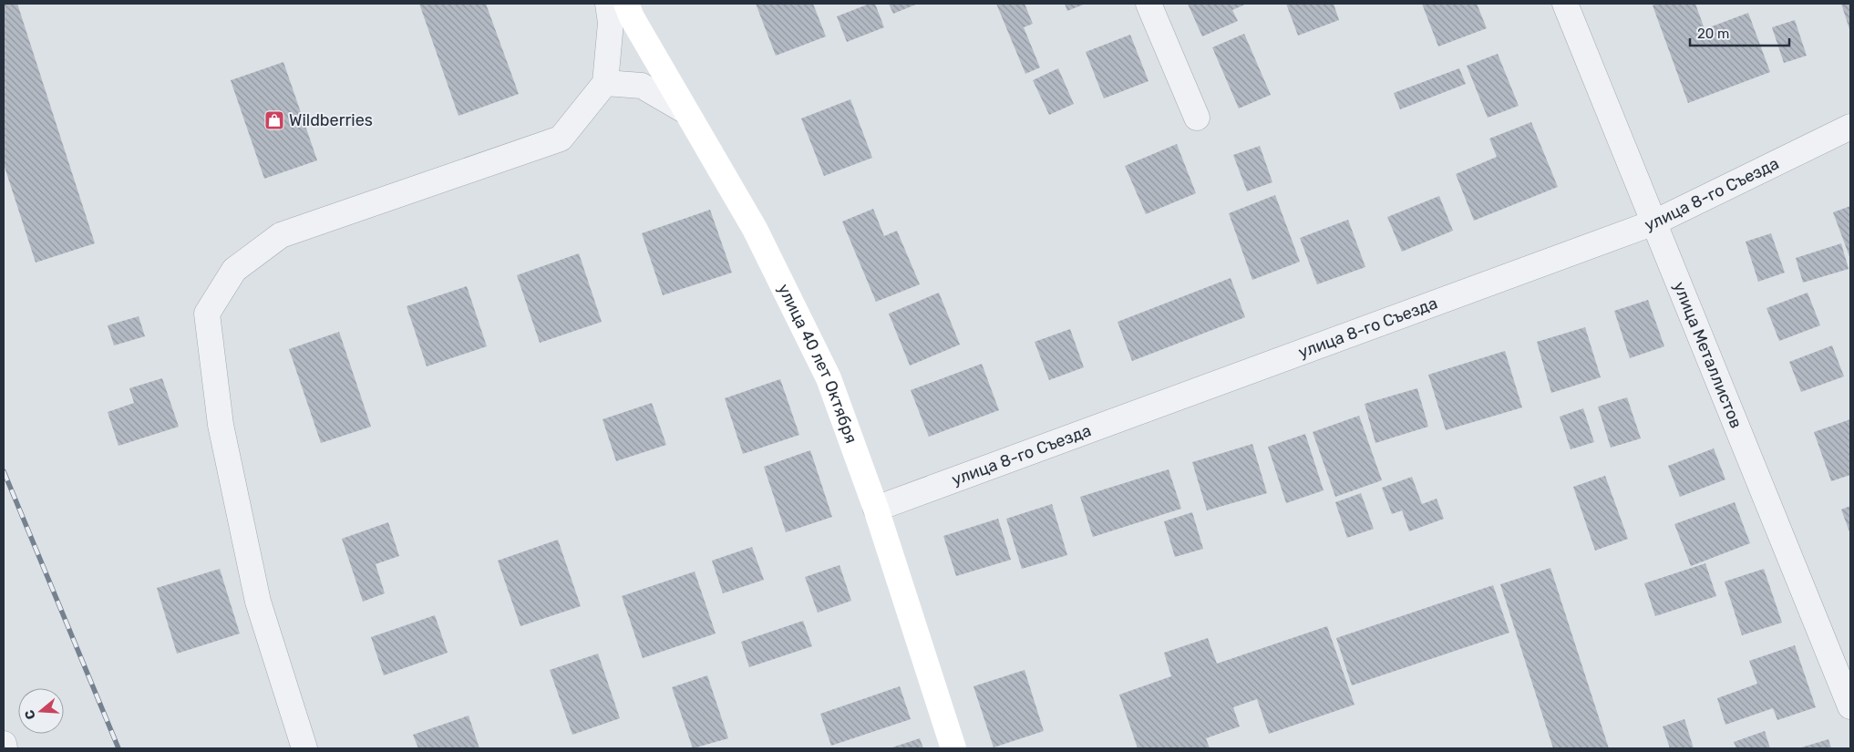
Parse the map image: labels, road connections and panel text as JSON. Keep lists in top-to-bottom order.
{
  "streets": {
    "street": ["улица 8-го Съезда", "улица Металлистов", "улица 40 лет Октября"]
  },
  "crossings": [
    ["улица 8-го Съезда", "улица Металлистов"],
    ["улица 8-го Съезда", "улица 40 лет Октября"]
  ],
  "places": {
    "shop": ["Wildberries"]
  },
  "scale_bar": "20 m",
  "north": "left"
}
